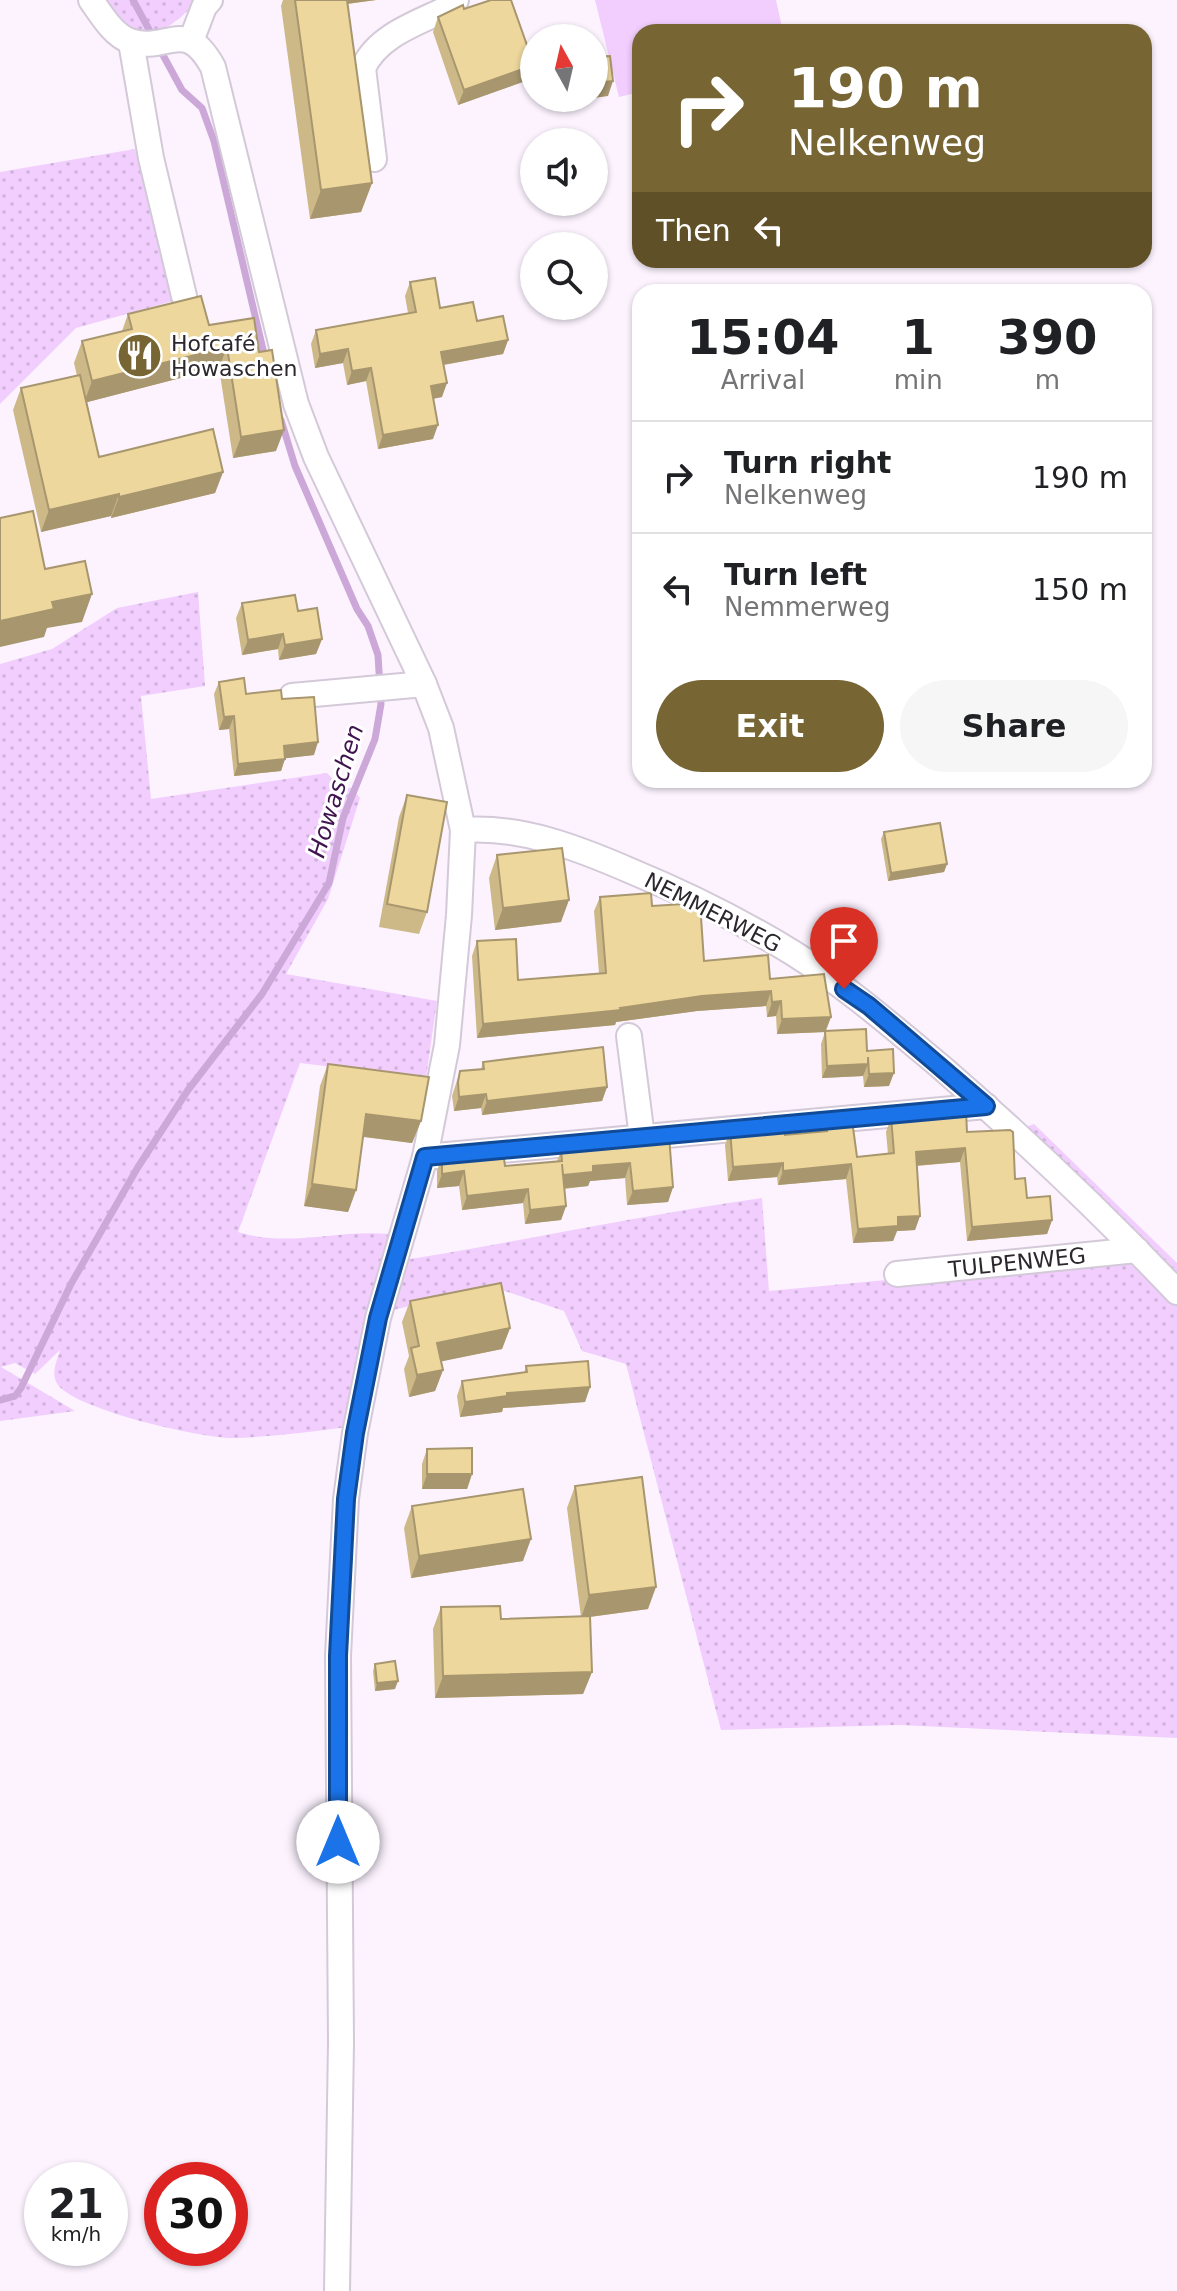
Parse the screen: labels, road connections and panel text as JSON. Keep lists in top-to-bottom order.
{
  "streets": {
    "street": ["NEMMERWEG", "TULPENWEG"]
  },
  "crossings": [
    ["NEMMERWEG", "TULPENWEG"]
  ],
  "water": ["Howaschen"],
  "places": {
    "restaurant": ["Hofcafé Howaschen"]
  },
  "north": "top",
  "page": {
    "turn": ["190 m", "Nelkenweg"],
    "then": "Then",
    "eta": [
      "15:04",
      "Arrival",
      "1",
      "min",
      "390",
      "m"
    ],
    "list": [
      {
        "name": "Turn right",
        "note": "Nelkenweg",
        "value": "190 m"
      },
      {
        "name": "Turn left",
        "note": "Nemmerweg",
        "value": "150 m"
      }
    ],
    "buttons": ["Exit", "Share"],
    "speed": "21 km/h",
    "limit": "30"
  }
}
